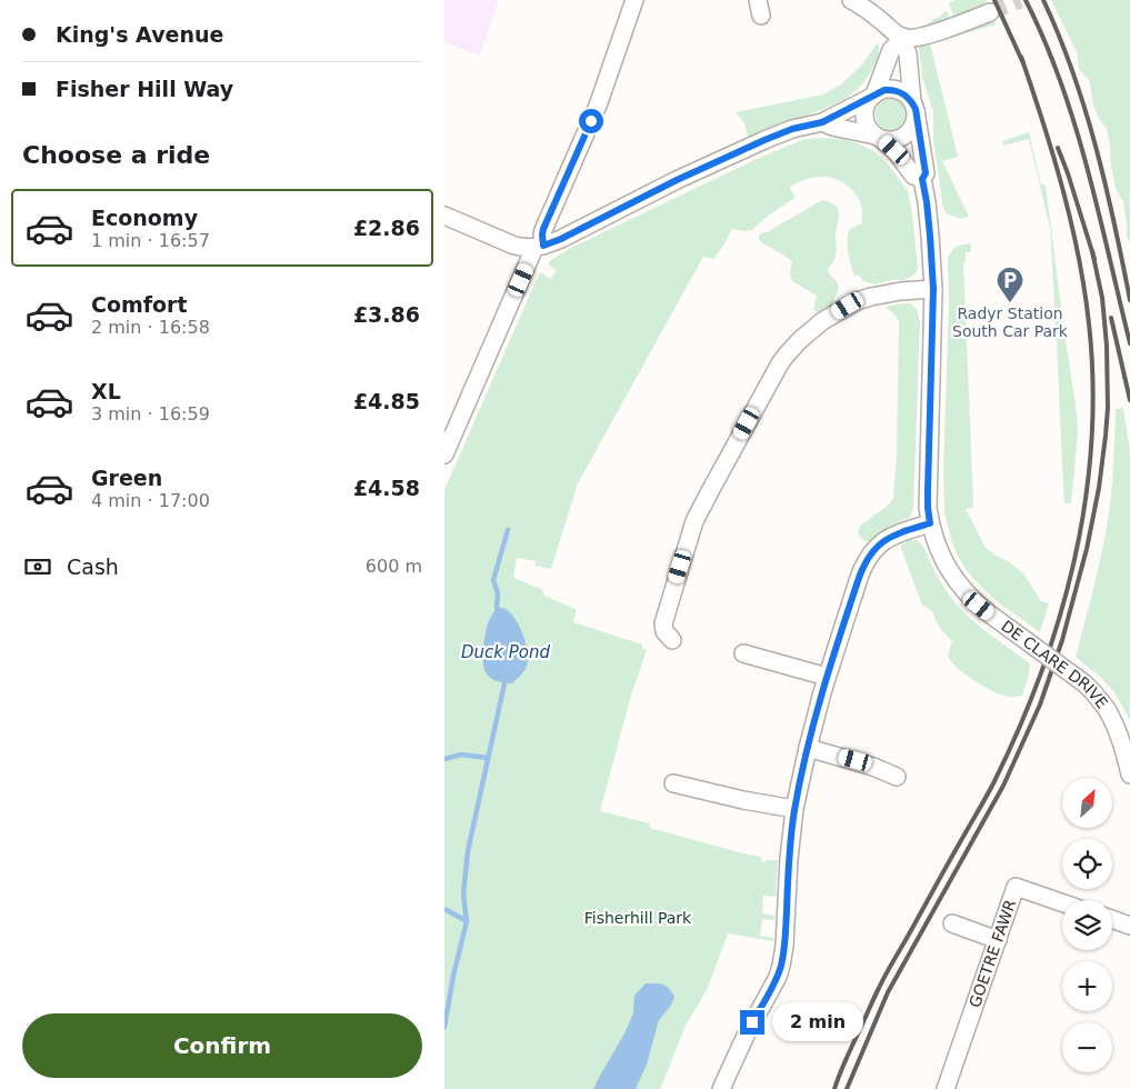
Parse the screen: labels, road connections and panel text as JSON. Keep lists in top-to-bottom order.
{
  "streets": {
    "street": ["DE CLARE DRIVE", "GOETRE FAWR"]
  },
  "water": ["Duck Pond"],
  "parks": ["Fisherhill Park"],
  "places": {
    "parking": ["Radyr Station South Car Park"]
  },
  "north": "top right",
  "page": {
    "banner": ["King's Avenue", "Fisher Hill Way"],
    "heading": "Choose a ride",
    "list": [
      {
        "name": "Economy",
        "note": "1 min · 16:57",
        "value": "£2.86"
      },
      {
        "name": "Comfort",
        "note": "2 min · 16:58",
        "value": "£3.86"
      },
      {
        "name": "XL",
        "note": "3 min · 16:59",
        "value": "£4.85"
      },
      {
        "name": "Green",
        "note": "4 min · 17:00",
        "value": "£4.58"
      }
    ],
    "pay": ["Cash", "600 m"],
    "map_buttons": ["+", "−"],
    "buttons": "Confirm",
    "bubble": "2 min"
  }
}
